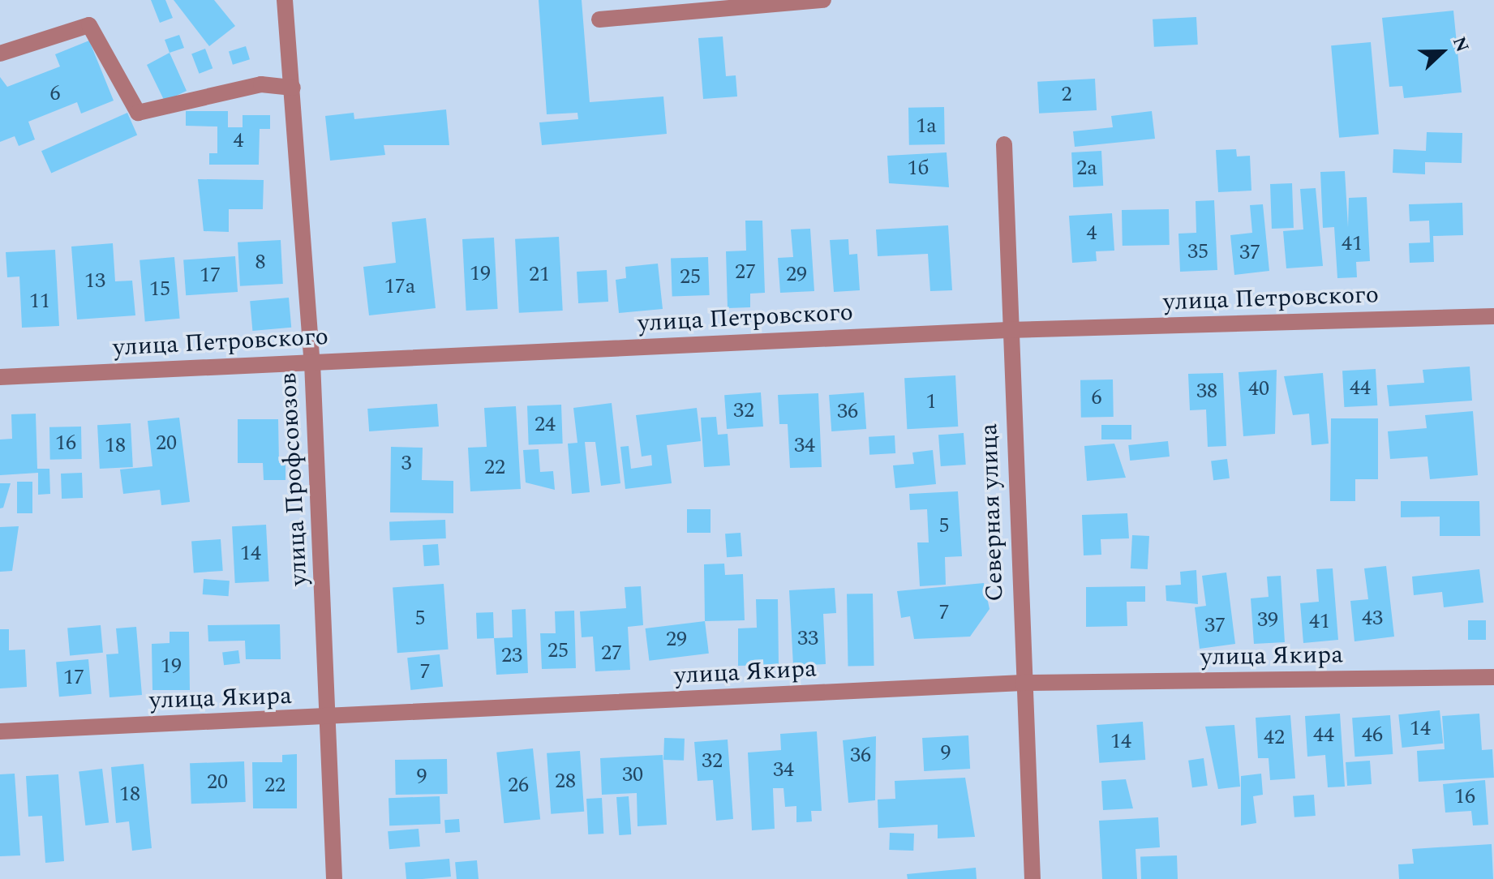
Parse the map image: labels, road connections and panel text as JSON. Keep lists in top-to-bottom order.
{
  "streets": {
    "street": [
      "улица Петровского",
      "улица Профсоюзов",
      "Северная улица",
      "улица Якира"
    ]
  },
  "crossings": [
    ["улица Петровского", "улица Профсоюзов"],
    ["улица Петровского", "Северная улица"],
    ["улица Профсоюзов", "улица Якира"],
    ["Северная улица", "улица Якира"]
  ],
  "house_numbers": [
    "6",
    "2",
    "1а",
    "4",
    "1б",
    "2а",
    "4",
    "41",
    "35",
    "37",
    "8",
    "27",
    "19",
    "21",
    "29",
    "17",
    "25",
    "13",
    "17а",
    "15",
    "11",
    "44",
    "40",
    "38",
    "6",
    "1",
    "32",
    "36",
    "24",
    "16",
    "20",
    "18",
    "34",
    "3",
    "22",
    "5",
    "14",
    "7",
    "5",
    "43",
    "39",
    "41",
    "37",
    "33",
    "29",
    "25",
    "27",
    "23",
    "19",
    "7",
    "17",
    "14",
    "44",
    "46",
    "42",
    "14",
    "9",
    "36",
    "32",
    "34",
    "30",
    "9",
    "28",
    "20",
    "22",
    "26",
    "18",
    "16"
  ],
  "north": "right"
}
